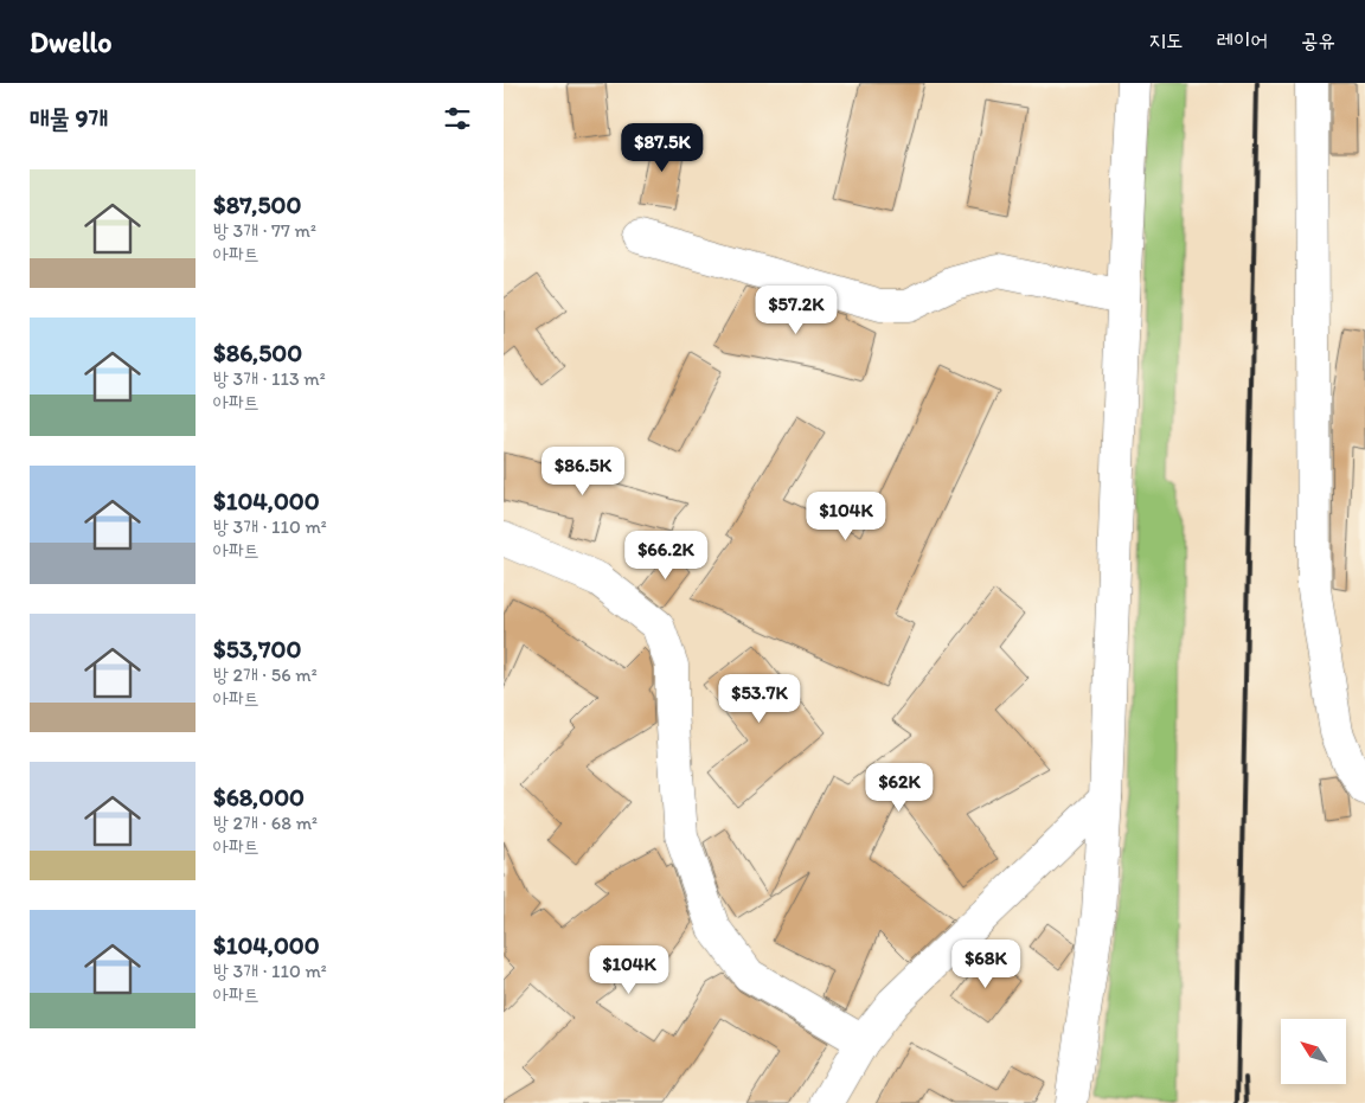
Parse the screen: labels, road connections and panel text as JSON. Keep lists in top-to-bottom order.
{
  "north": "top left",
  "page": {
    "header": "Dwello",
    "nav": ["지도", "레이어", "공유"],
    "heading": "매물 9개",
    "price": [
      "$87.5K",
      "$57.2K",
      "$86.5K",
      "$104K",
      "$66.2K",
      "$53.7K",
      "$62K",
      "$68K",
      "$104K"
    ],
    "list": [
      {
        "name": "$87,500",
        "note": "방 3개 · 77 m² · 아파트"
      },
      {
        "name": "$86,500",
        "note": "방 3개 · 113 m² · 아파트"
      },
      {
        "name": "$104,000",
        "note": "방 3개 · 110 m² · 아파트"
      },
      {
        "name": "$53,700",
        "note": "방 2개 · 56 m² · 아파트"
      },
      {
        "name": "$68,000",
        "note": "방 2개 · 68 m² · 아파트"
      },
      {
        "name": "$104,000",
        "note": "방 3개 · 110 m² · 아파트"
      }
    ]
  }
}
